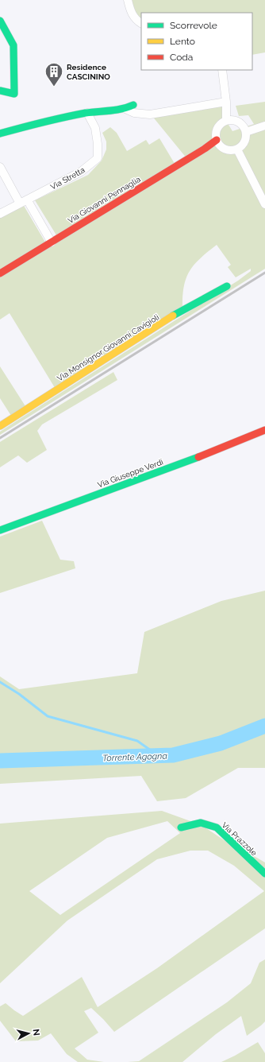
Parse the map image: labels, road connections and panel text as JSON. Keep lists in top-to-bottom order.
{
  "streets": {
    "street": [
      "Via Stretta",
      "Via Giovanni Pennaglia",
      "Via Monsignor Giovanni Cavigioli",
      "Via Giuseppe Verdi",
      "Via Prazzole"
    ]
  },
  "water": ["Torrente Agogna"],
  "places": {
    "building": ["Residence CASCININO"]
  },
  "legend": ["Scorrevole", "Lento", "Coda"],
  "north": "right"
}
